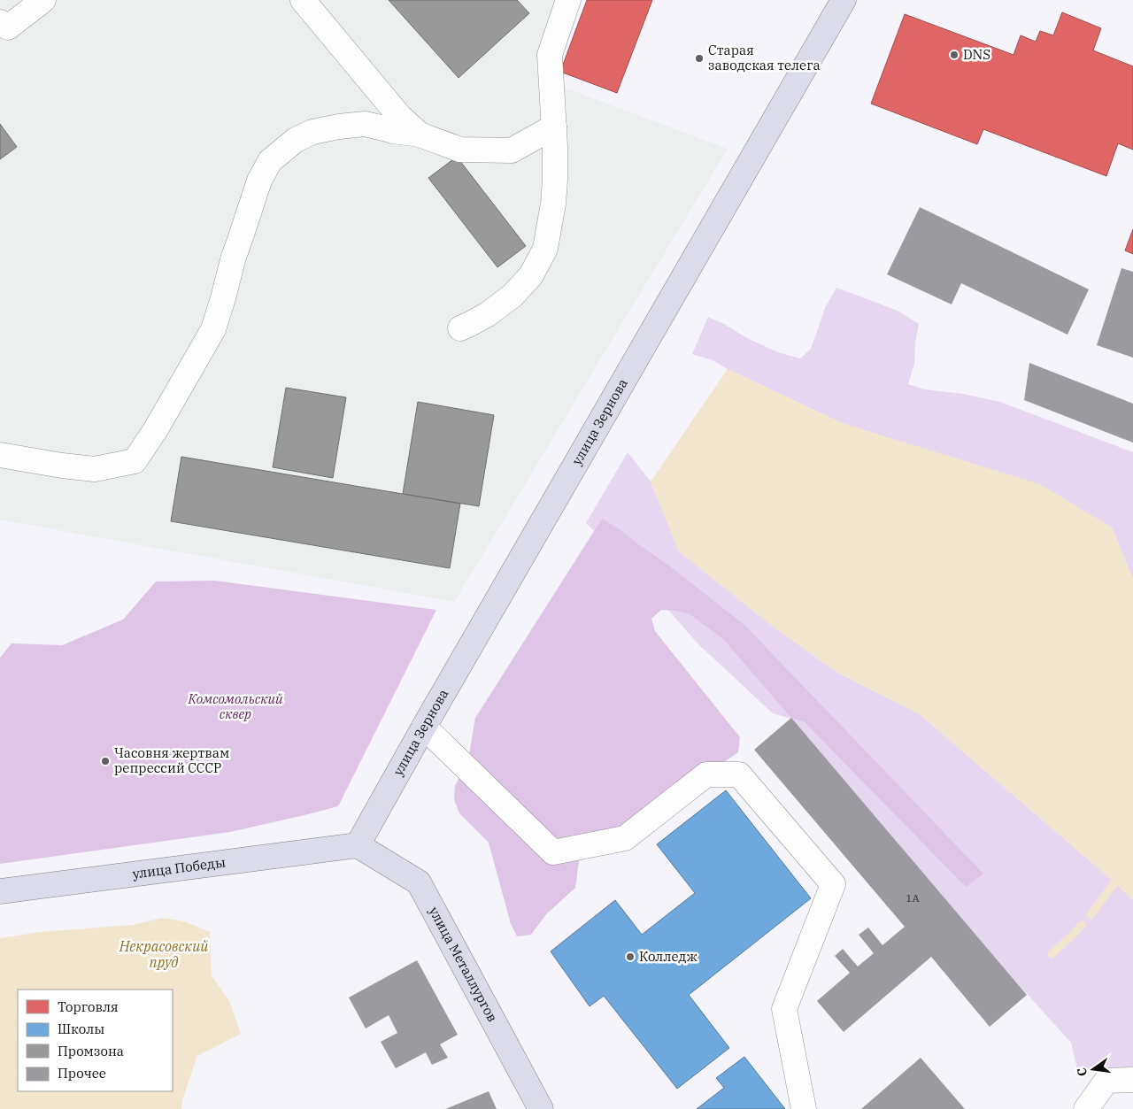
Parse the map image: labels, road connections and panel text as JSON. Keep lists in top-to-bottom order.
{
  "streets": {
    "main road": ["улица Зернова", "улица Победы", "улица Металлургов"]
  },
  "crossings": [
    ["улица Зернова", "улица Победы"],
    ["улица Зернова", "улица Металлургов"],
    ["улица Победы", "улица Металлургов"]
  ],
  "water": ["Некрасовский пруд"],
  "parks": ["Комсомольский сквер"],
  "places": [
    "DNS",
    "Старая заводская телега",
    "Часовня жертвам репрессий СССР",
    "Колледж"
  ],
  "house_numbers": ["1А"],
  "legend": [
    "Торговля",
    "Школы",
    "Промзона",
    "Прочее"
  ],
  "north": "left"
}
